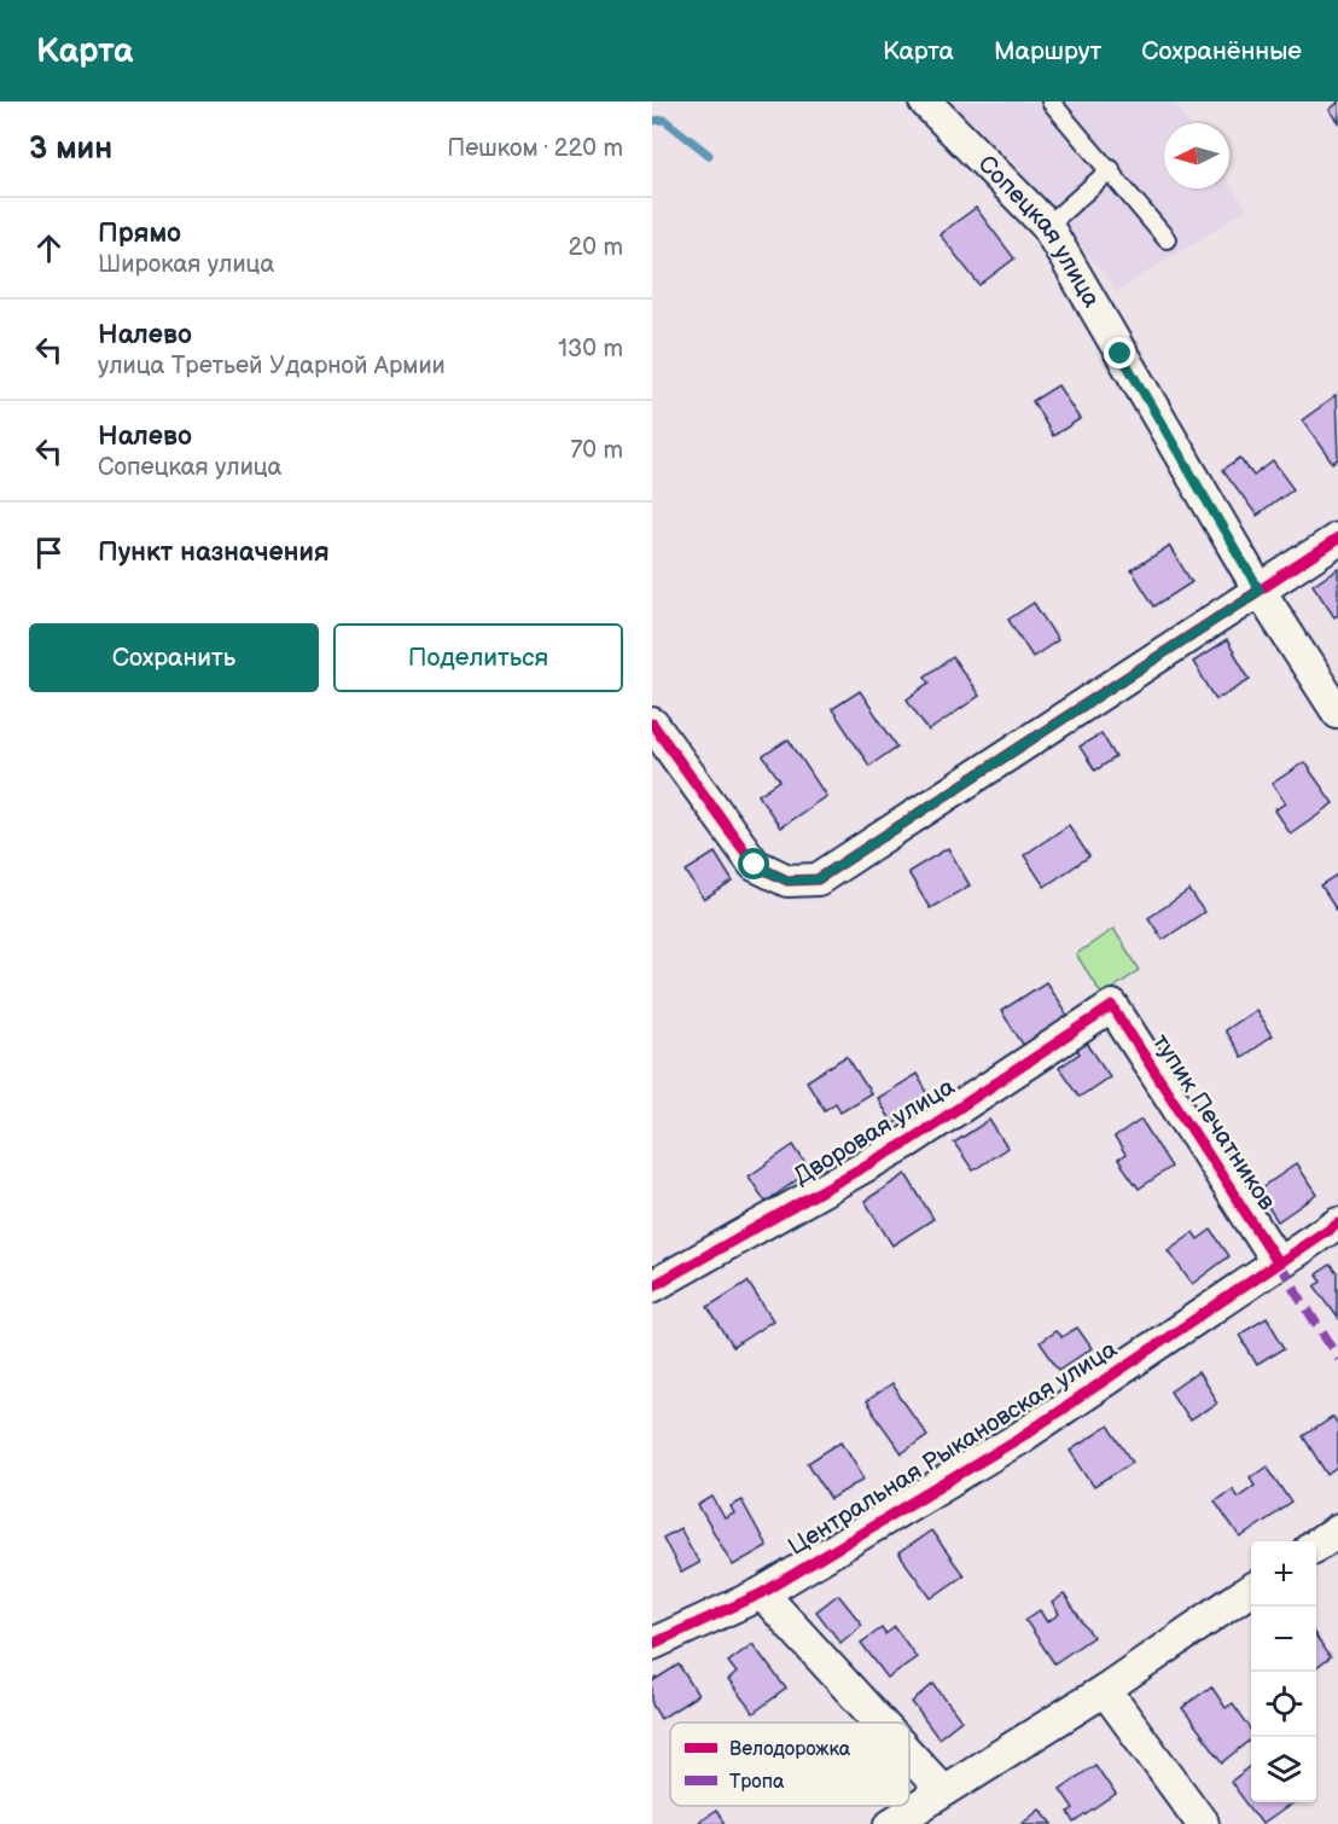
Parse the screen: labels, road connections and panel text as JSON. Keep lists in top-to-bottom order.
{
  "streets": {
    "street": [
      "Сопецкая улица",
      "тупик Печатников",
      "Дворовая улица",
      "Центральная Рыкановская улица"
    ]
  },
  "crossings": [
    ["тупик Печатников", "Дворовая улица"],
    ["тупик Печатников", "Центральная Рыкановская улица"]
  ],
  "legend": ["Велодорожка", "Тропа"],
  "north": "left",
  "page": {
    "header": "Карта",
    "nav": ["Карта", "Маршрут", "Сохранённые"],
    "heading": ["3 мин", "Пешком · 220 m"],
    "list": [
      ["Прямо", "Широкая улица", "20 m"],
      ["Налево", "улица Третьей Ударной Армии", "130 m"],
      ["Налево", "Сопецкая улица", "70 m"],
      "Пункт назначения"
    ],
    "buttons": ["Сохранить", "Поделиться"],
    "map_buttons": ["+", "−"]
  }
}
